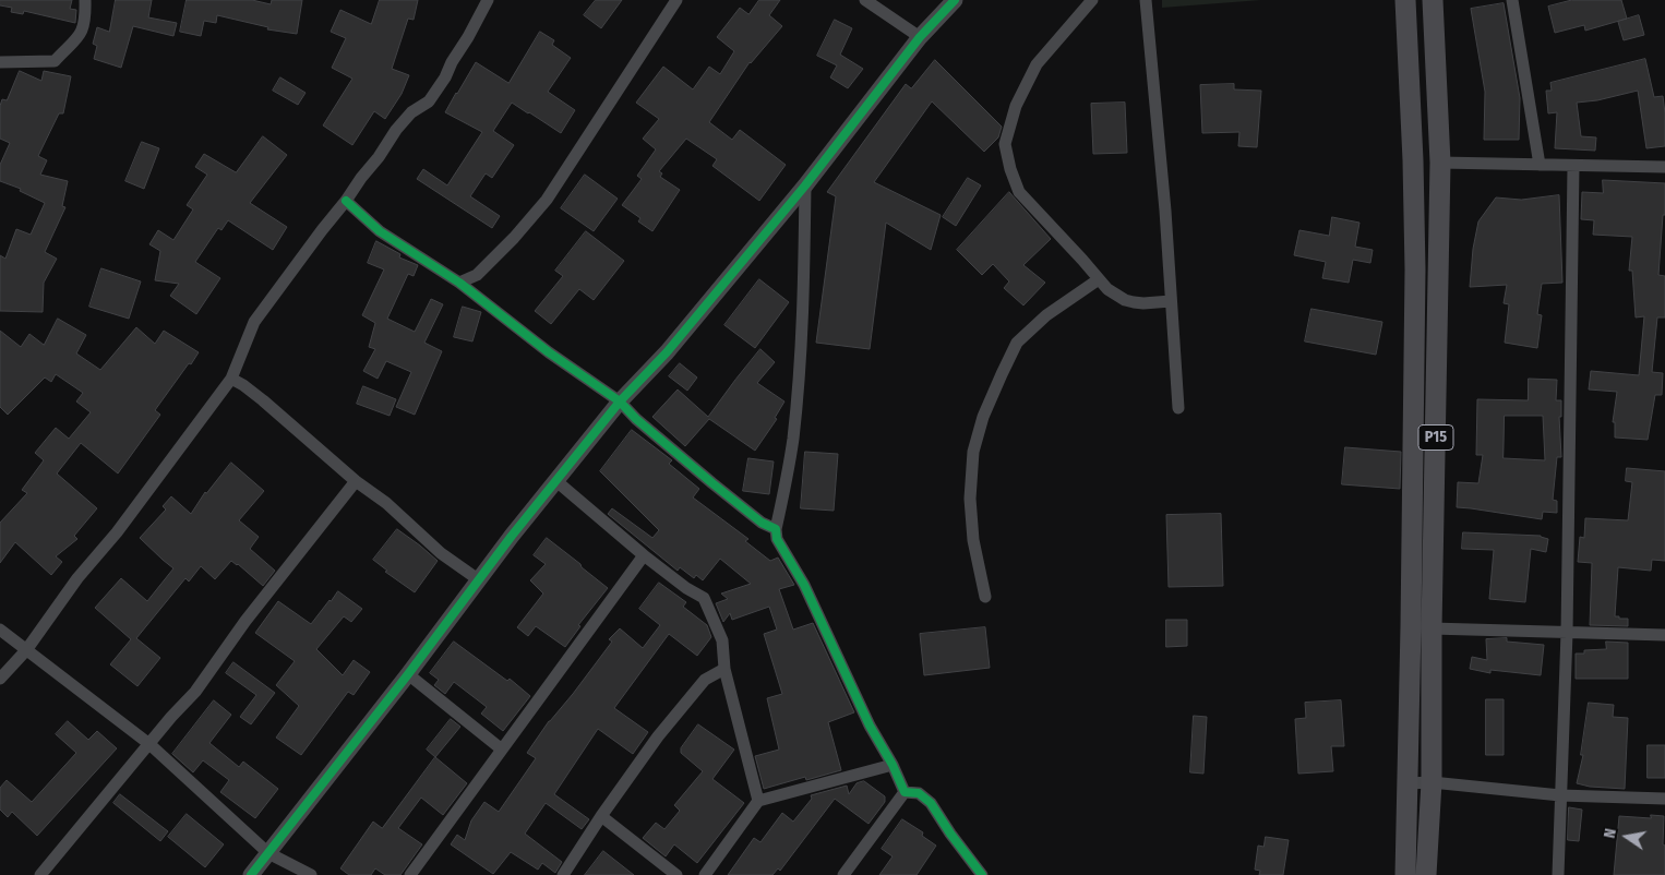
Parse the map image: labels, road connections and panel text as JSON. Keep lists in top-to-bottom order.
{
  "streets": {
    "main road": ["P15"]
  },
  "north": "left"
}
